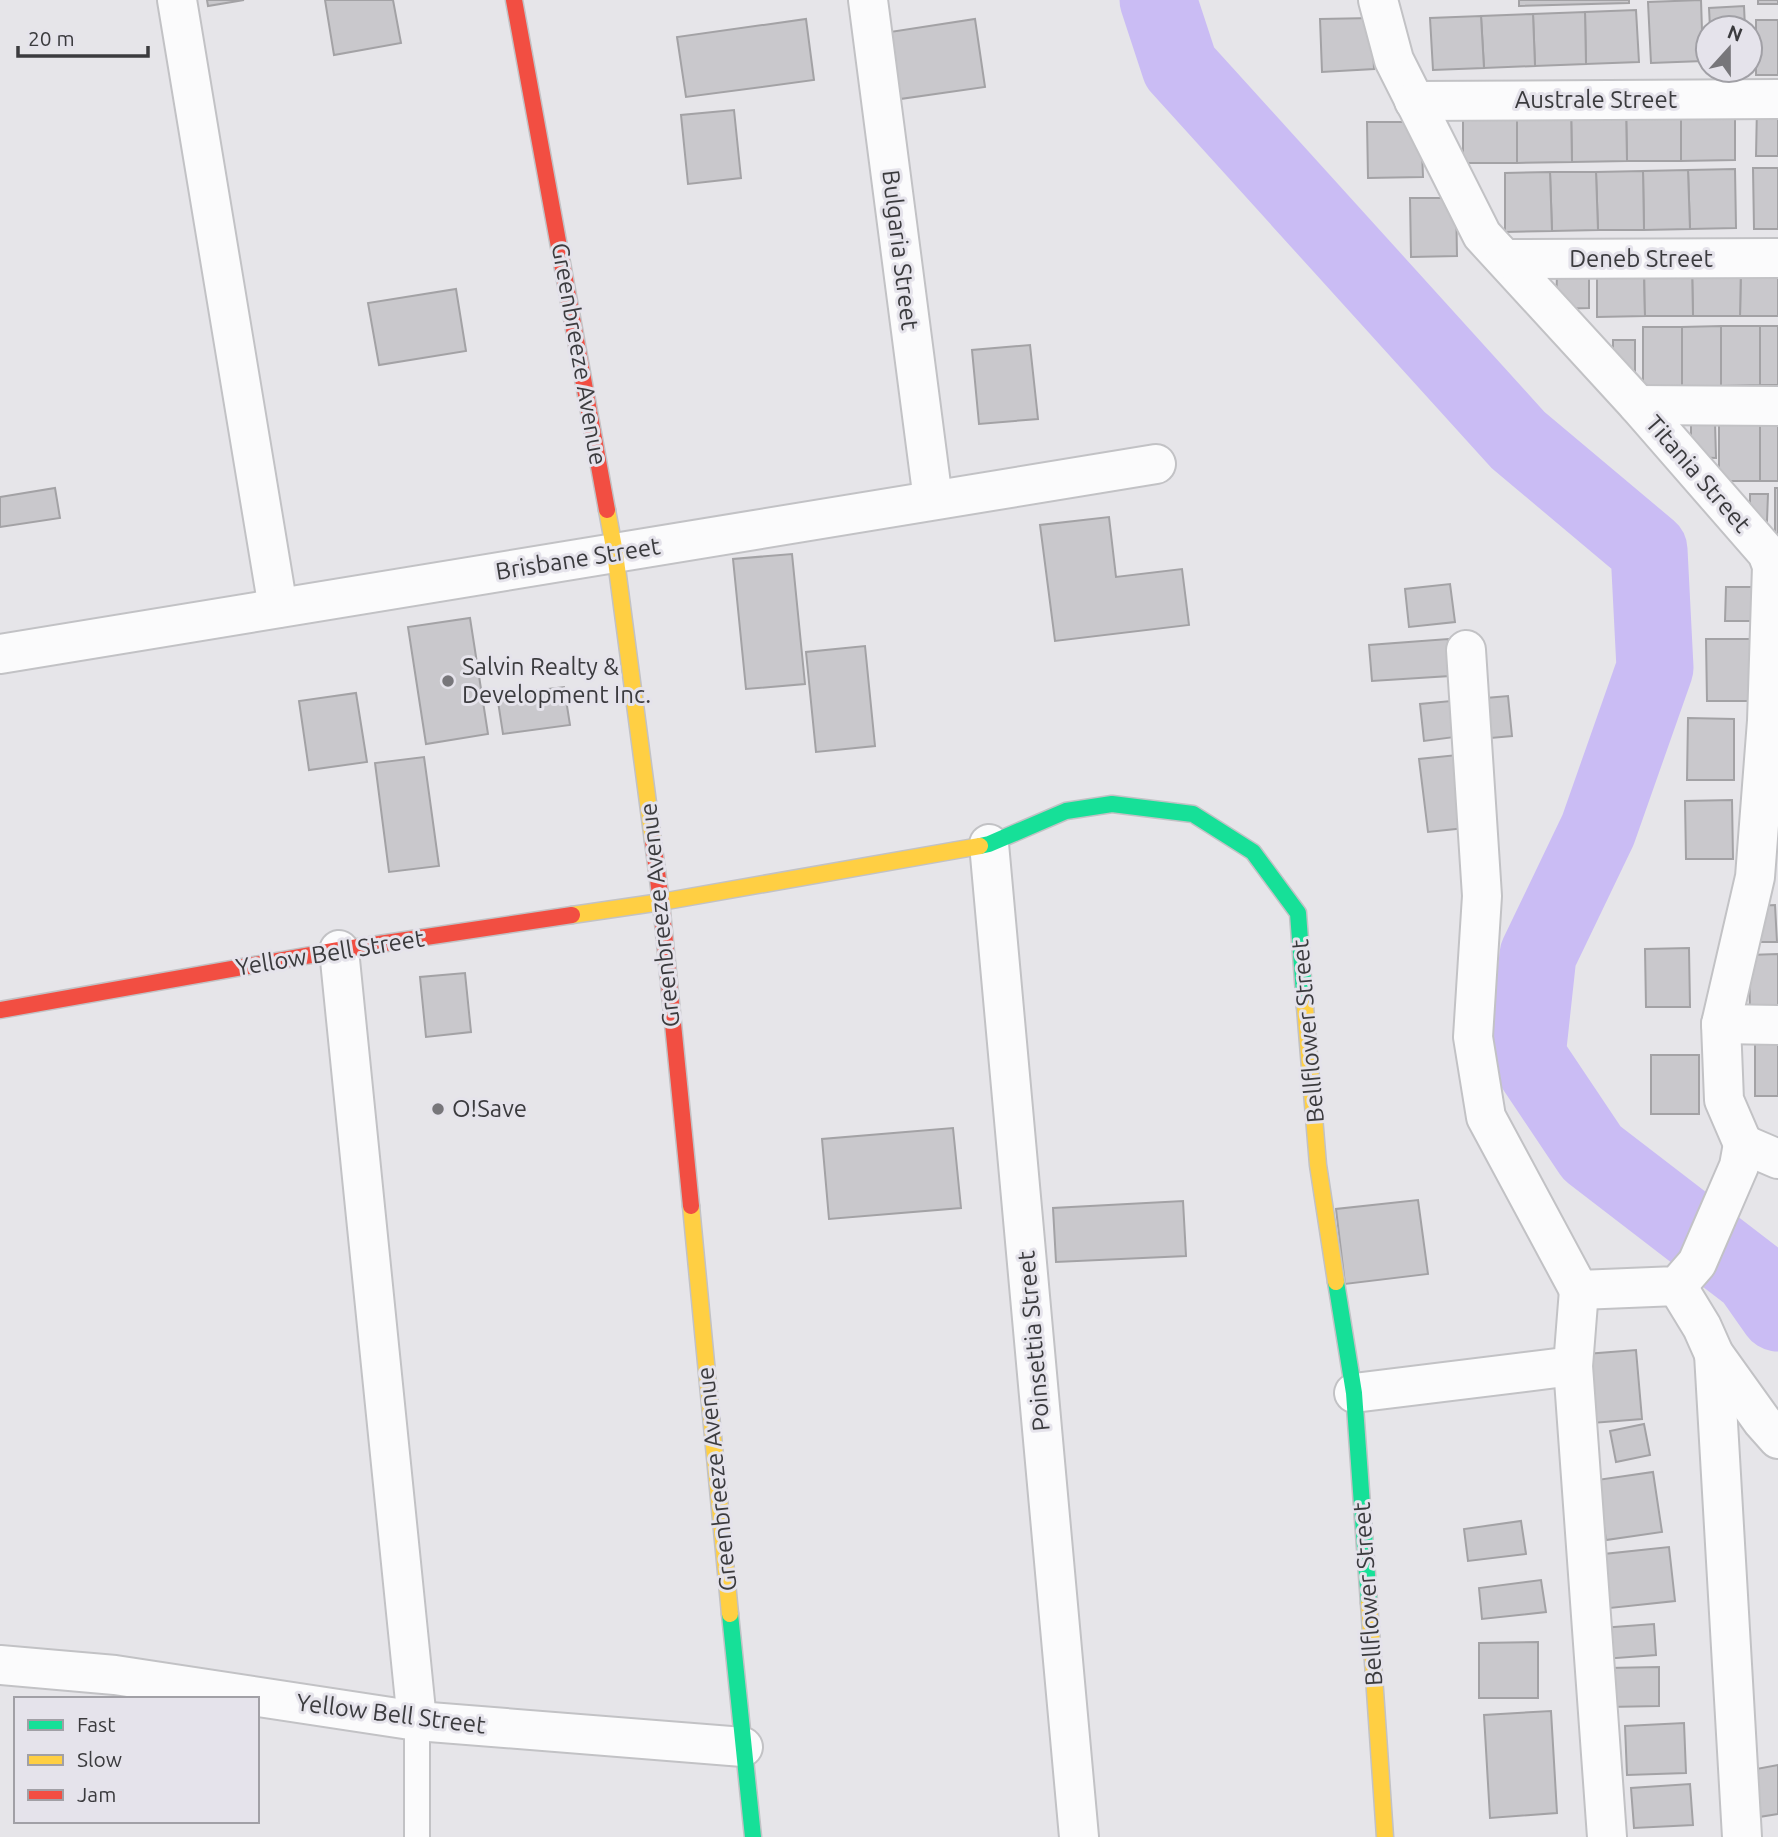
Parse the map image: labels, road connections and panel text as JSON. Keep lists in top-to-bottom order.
{
  "streets": {
    "street": [
      "Australe Street",
      "Bulgaria Street",
      "Deneb Street",
      "Greenbreeze Avenue",
      "Titania Street",
      "Brisbane Street",
      "Yellow Bell Street",
      "Bellflower Street",
      "Poinsettia Street"
    ]
  },
  "crossings": [
    ["Australe Street", "Titania Street"],
    ["Bulgaria Street", "Brisbane Street"],
    ["Deneb Street", "Titania Street"],
    ["Greenbreeze Avenue", "Brisbane Street"],
    ["Greenbreeze Avenue", "Yellow Bell Street"],
    ["Greenbreeze Avenue", "Bellflower Street"],
    ["Yellow Bell Street", "Bellflower Street"],
    ["Bellflower Street", "Poinsettia Street"]
  ],
  "places": ["Salvin Realty & Development Inc.", "O!Save"],
  "legend": ["Fast", "Slow", "Jam"],
  "scale_bar": "20 m",
  "north": "top"
}
